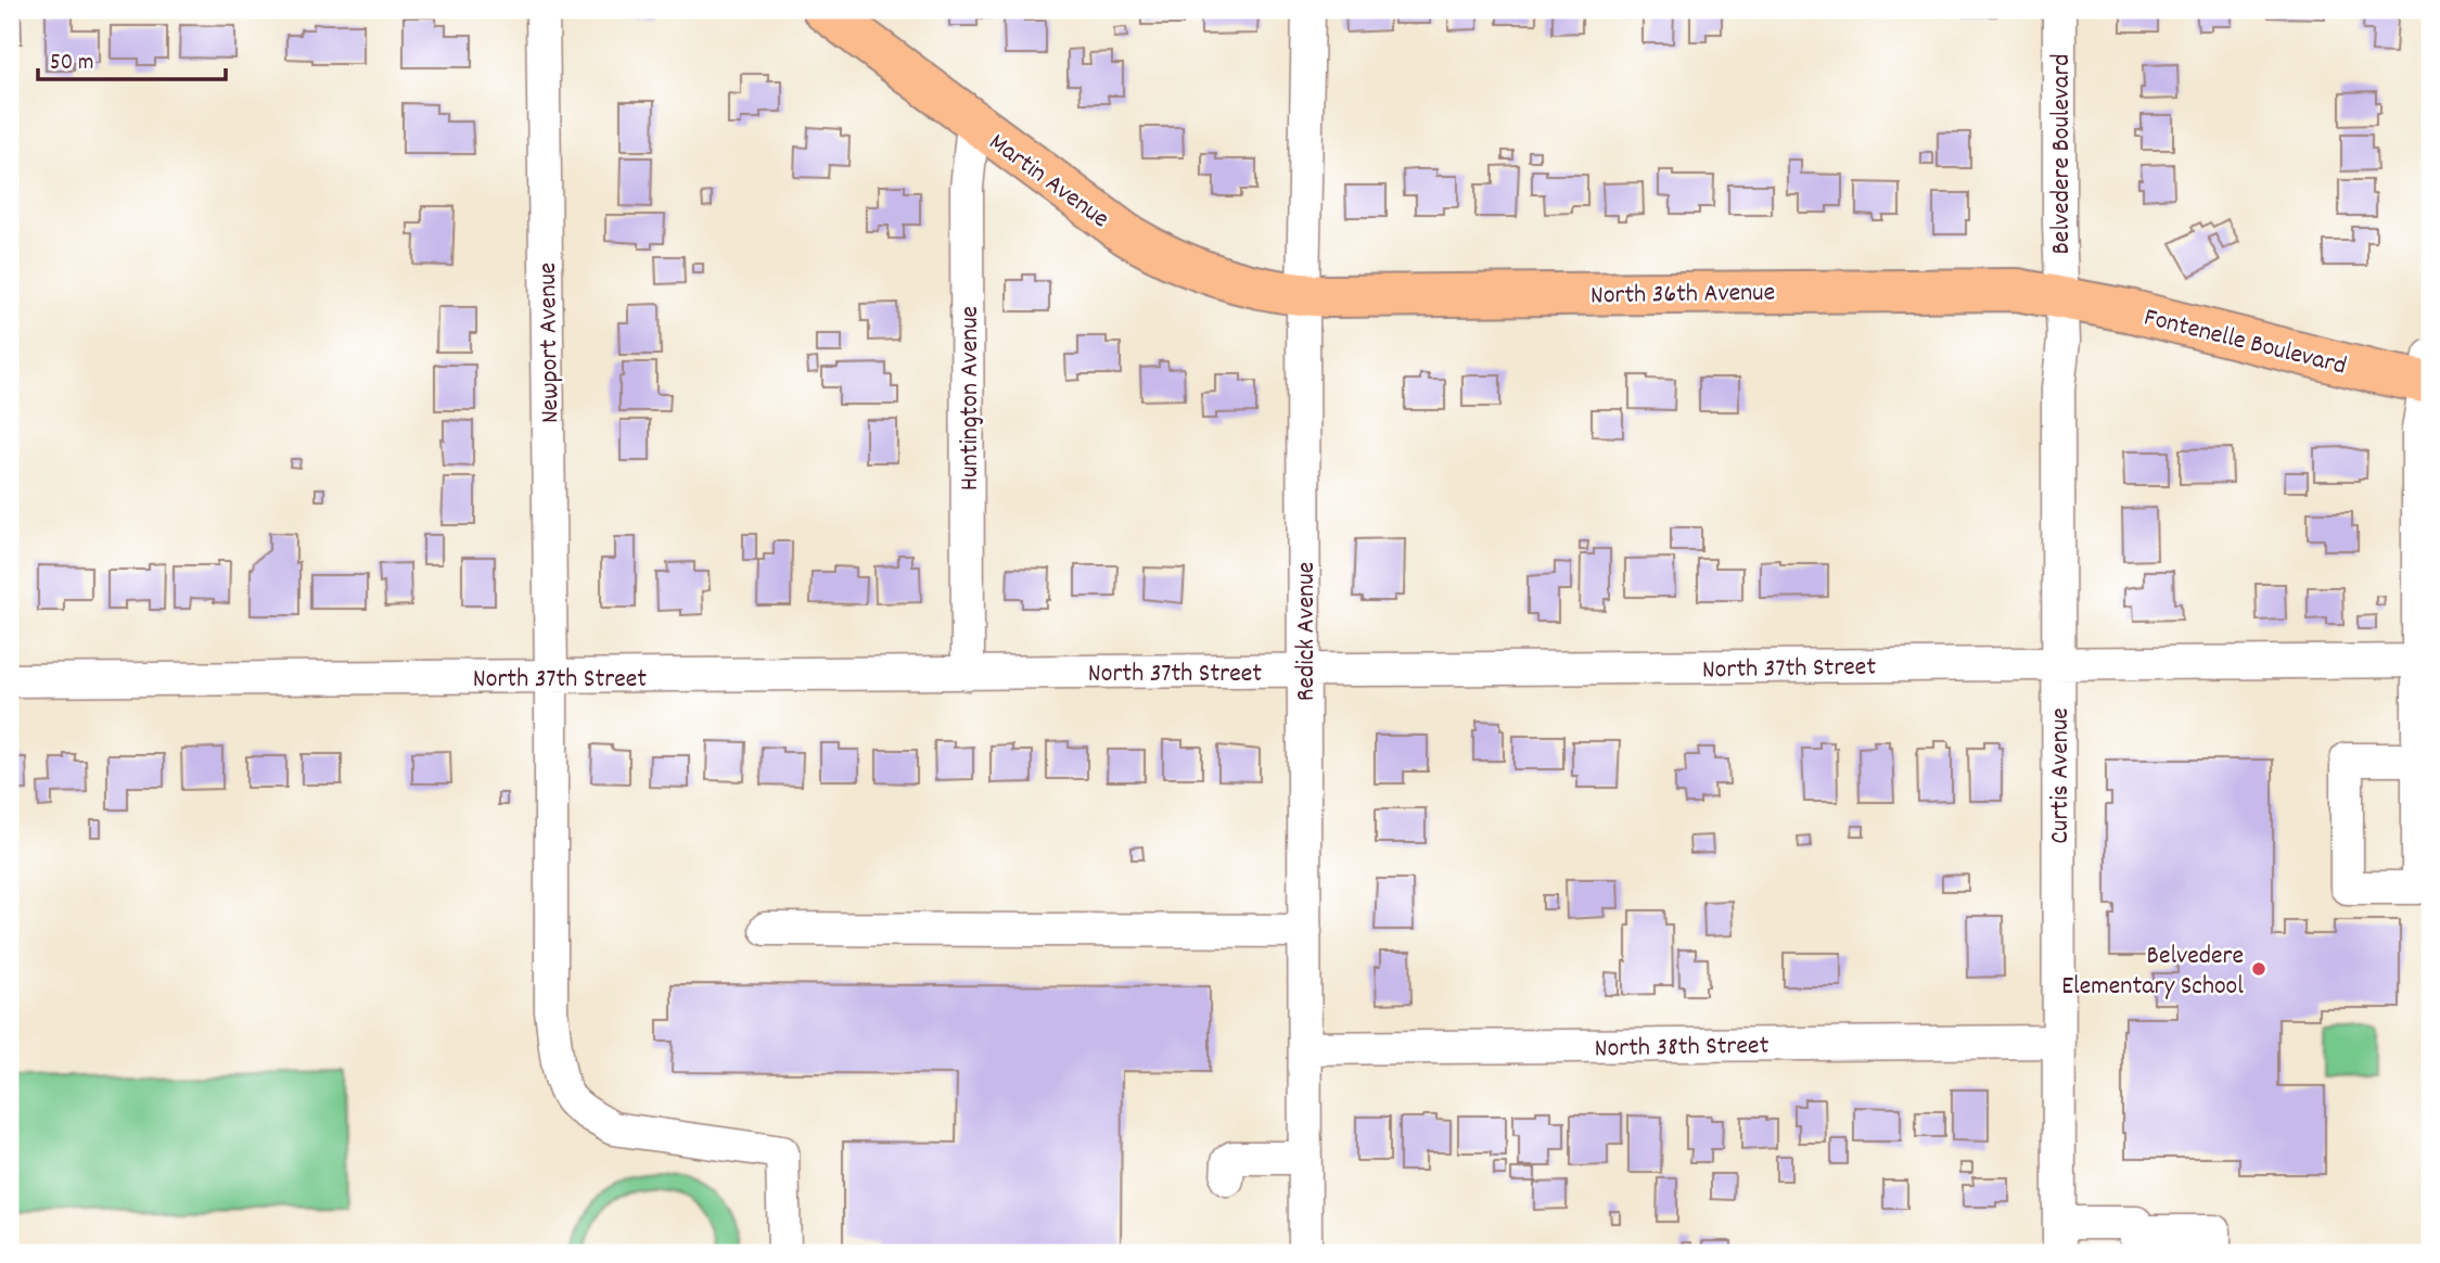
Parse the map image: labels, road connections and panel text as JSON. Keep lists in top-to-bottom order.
{
  "streets": {
    "main road": ["Martin Avenue", "North 36th Avenue", "Fontenelle Boulevard"],
    "street": [
      "Belvedere Boulevard",
      "Newport Avenue",
      "Huntington Avenue",
      "Redick Avenue",
      "North 37th Street",
      "Curtis Avenue",
      "North 38th Street"
    ]
  },
  "crossings": [
    ["Belvedere Boulevard", "North 36th Avenue"],
    ["Belvedere Boulevard", "Fontenelle Boulevard"],
    ["Belvedere Boulevard", "Curtis Avenue"],
    ["Martin Avenue", "North 36th Avenue"],
    ["Martin Avenue", "Huntington Avenue"],
    ["Martin Avenue", "Redick Avenue"],
    ["North 36th Avenue", "Fontenelle Boulevard"],
    ["North 36th Avenue", "Redick Avenue"],
    ["North 36th Avenue", "Curtis Avenue"],
    ["Fontenelle Boulevard", "Curtis Avenue"],
    ["Newport Avenue", "North 37th Street"],
    ["Huntington Avenue", "North 37th Street"],
    ["Redick Avenue", "North 37th Street"],
    ["Redick Avenue", "North 38th Street"],
    ["North 37th Street", "Curtis Avenue"],
    ["Curtis Avenue", "North 38th Street"]
  ],
  "places": ["Belvedere Elementary School"],
  "scale_bar": "50 m"
}
